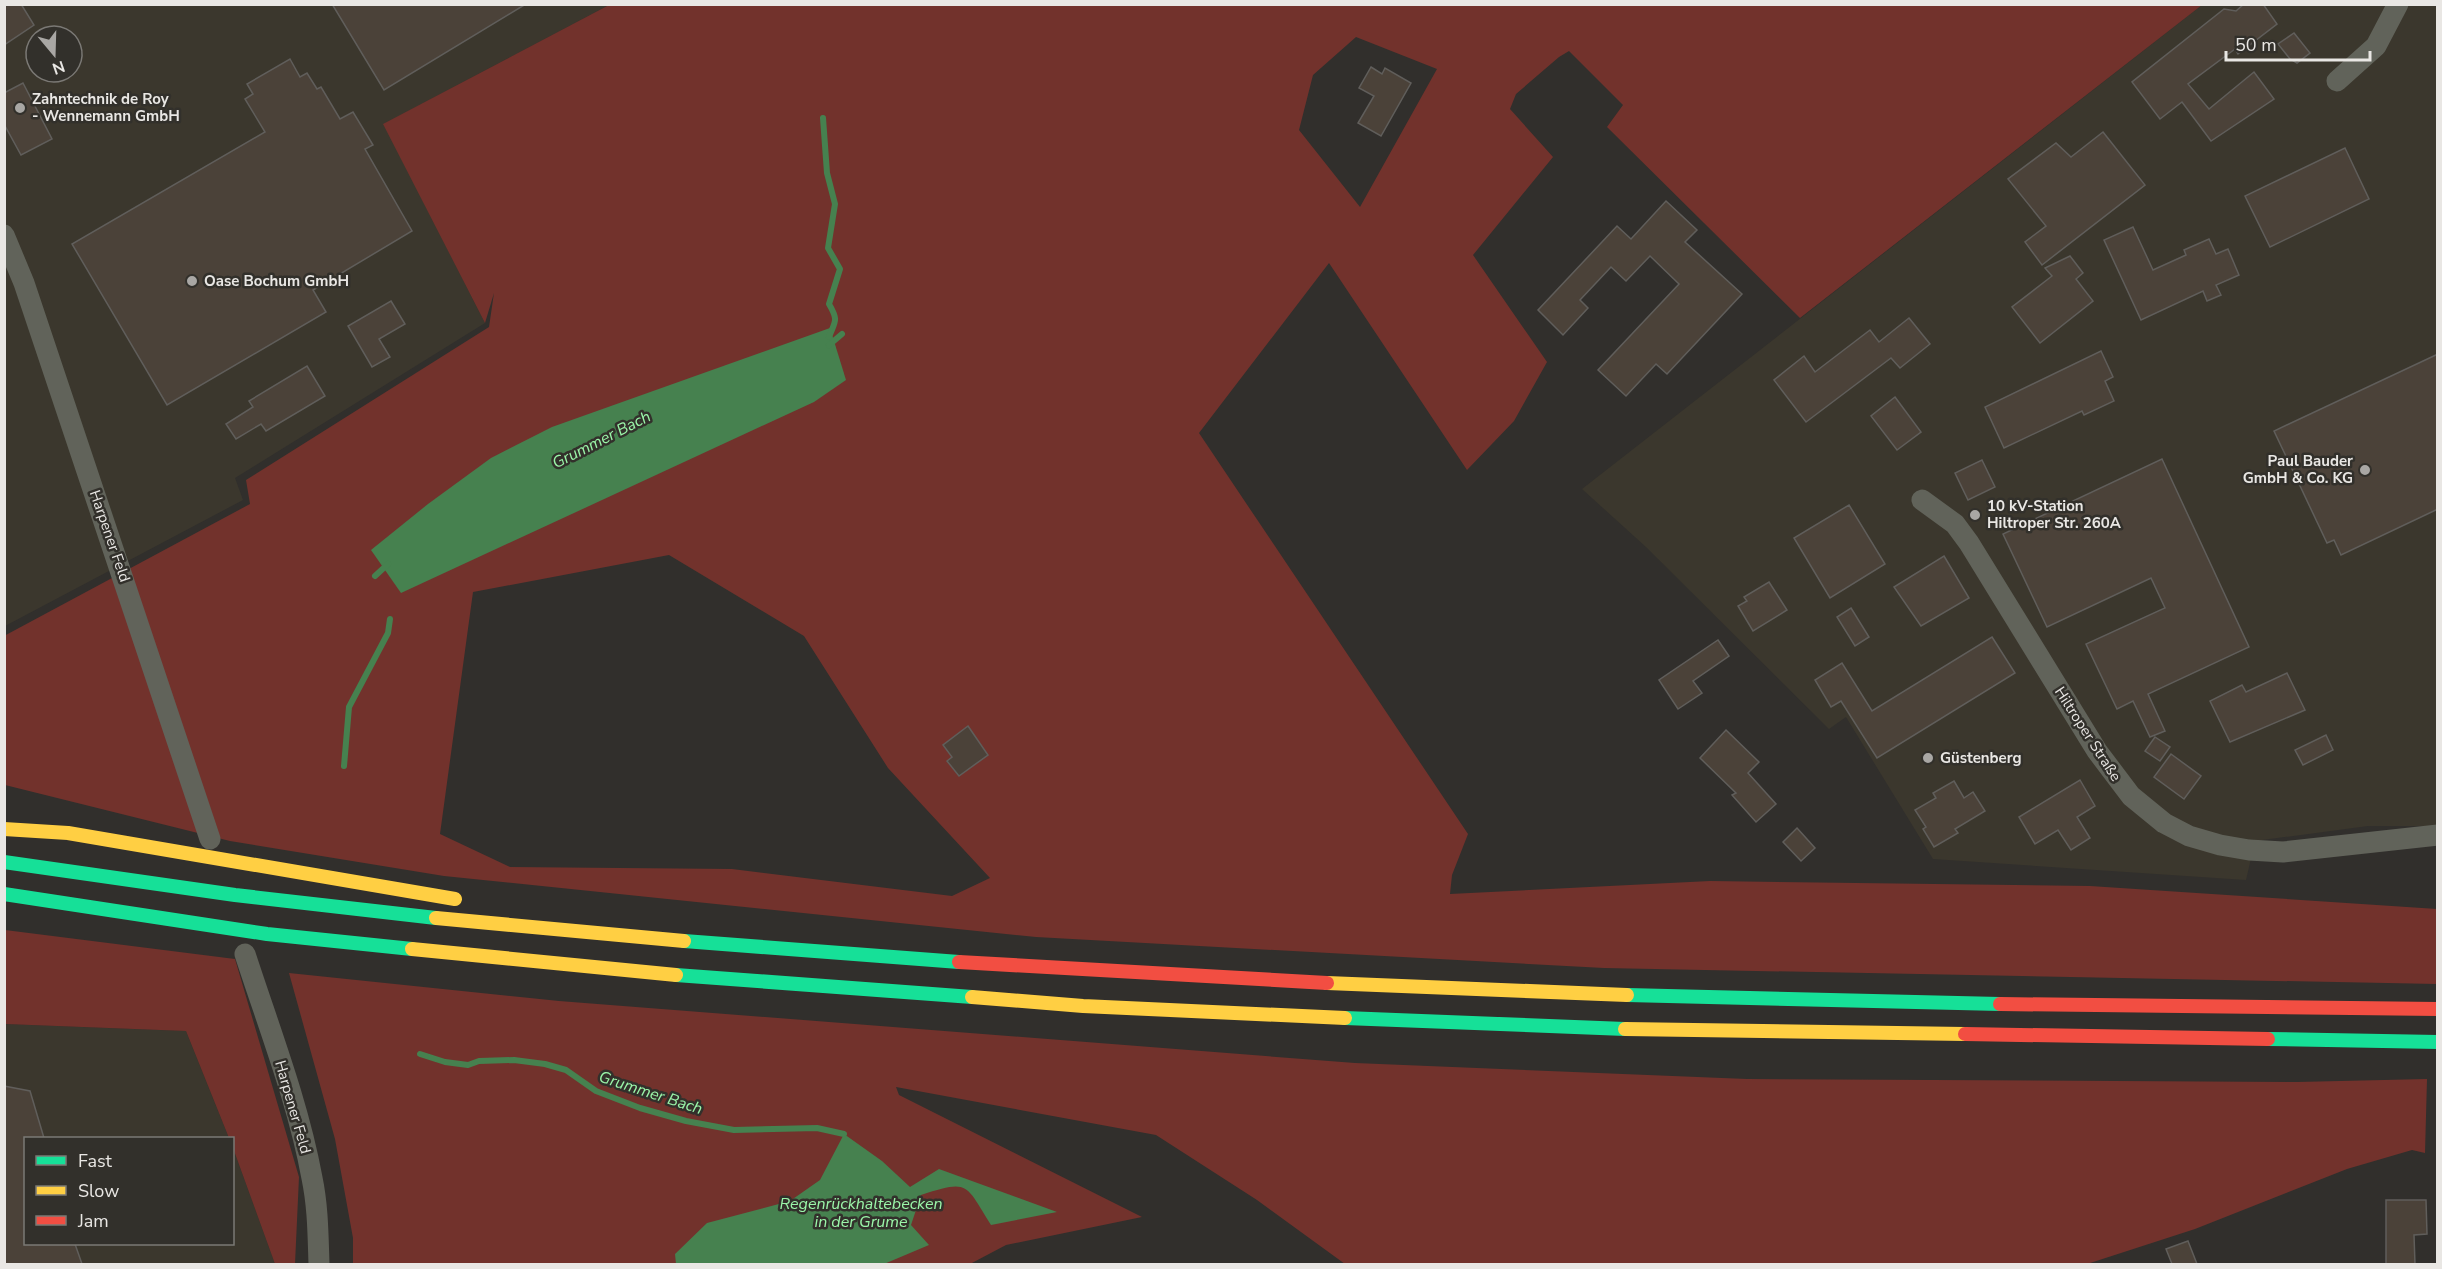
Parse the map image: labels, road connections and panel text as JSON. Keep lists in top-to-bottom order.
{
  "streets": {
    "street": ["Harpener Feld", "Hiltroper Straße"]
  },
  "water": ["Grummer Bach", "Regenrückhaltebecken in der Grume"],
  "places": [
    "Zahntechnik de Roy - Wennemann GmbH",
    "Oase Bochum GmbH",
    "Paul Bauder GmbH & Co. KG",
    "10 kV-Station Hiltroper Str. 260A",
    "Güstenberg"
  ],
  "legend": ["Fast", "Slow", "Jam"],
  "scale_bar": "50 m",
  "north": "bottom"
}
